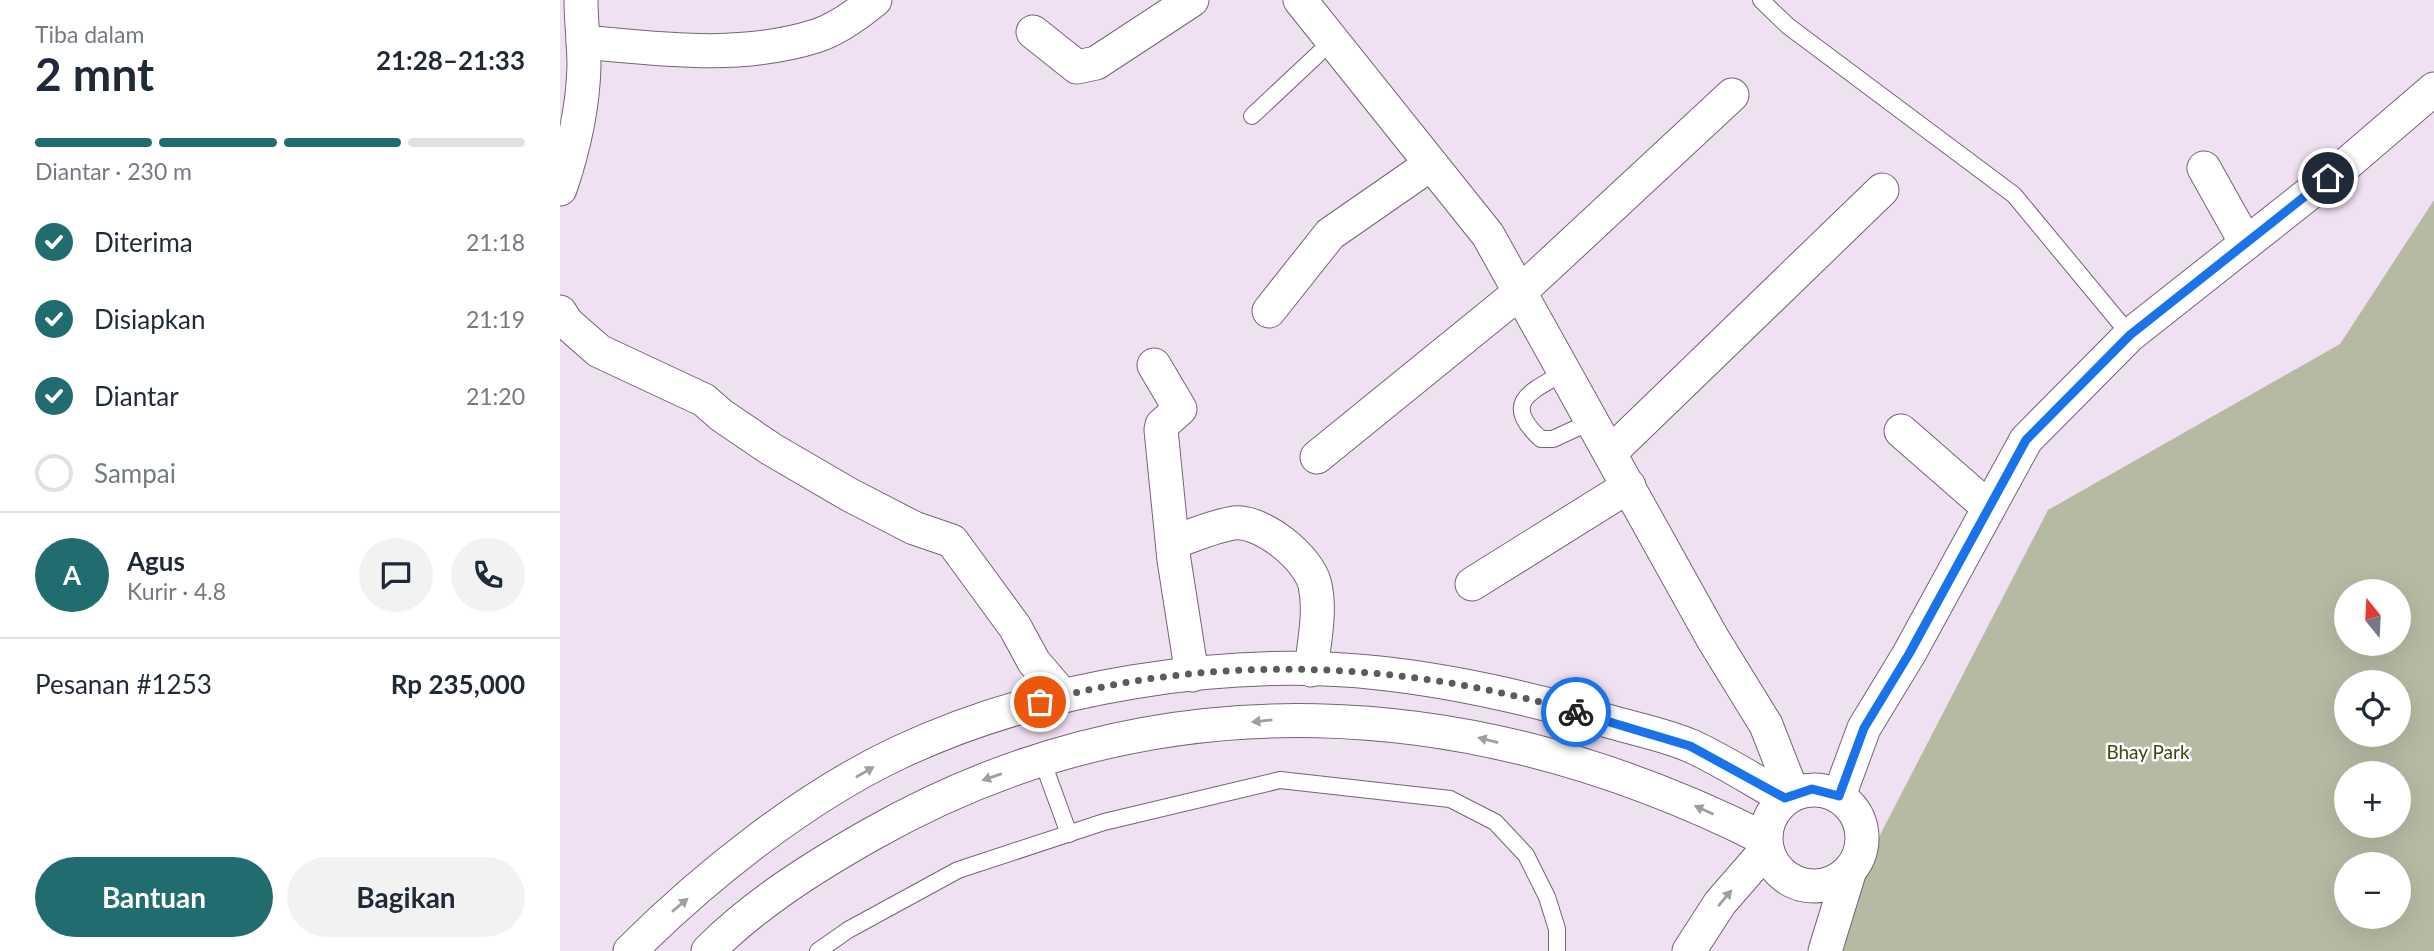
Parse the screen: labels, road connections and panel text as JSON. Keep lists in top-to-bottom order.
{
  "parks": ["Bhay Park"],
  "north": "top",
  "page": {
    "heading": ["2 mnt", "Tiba dalam", "21:28–21:33"],
    "panel": [
      "Agus",
      "Kurir · 4.8",
      "Pesanan #1253",
      "Rp 235,000"
    ],
    "bar": "Diantar · 230 m",
    "list": [
      ["Diterima", "21:18"],
      ["Disiapkan", "21:19"],
      ["Diantar", "21:20"],
      "Sampai"
    ],
    "round": "A",
    "map_buttons": ["+", "−"],
    "buttons": ["Bantuan", "Bagikan"]
  }
}
